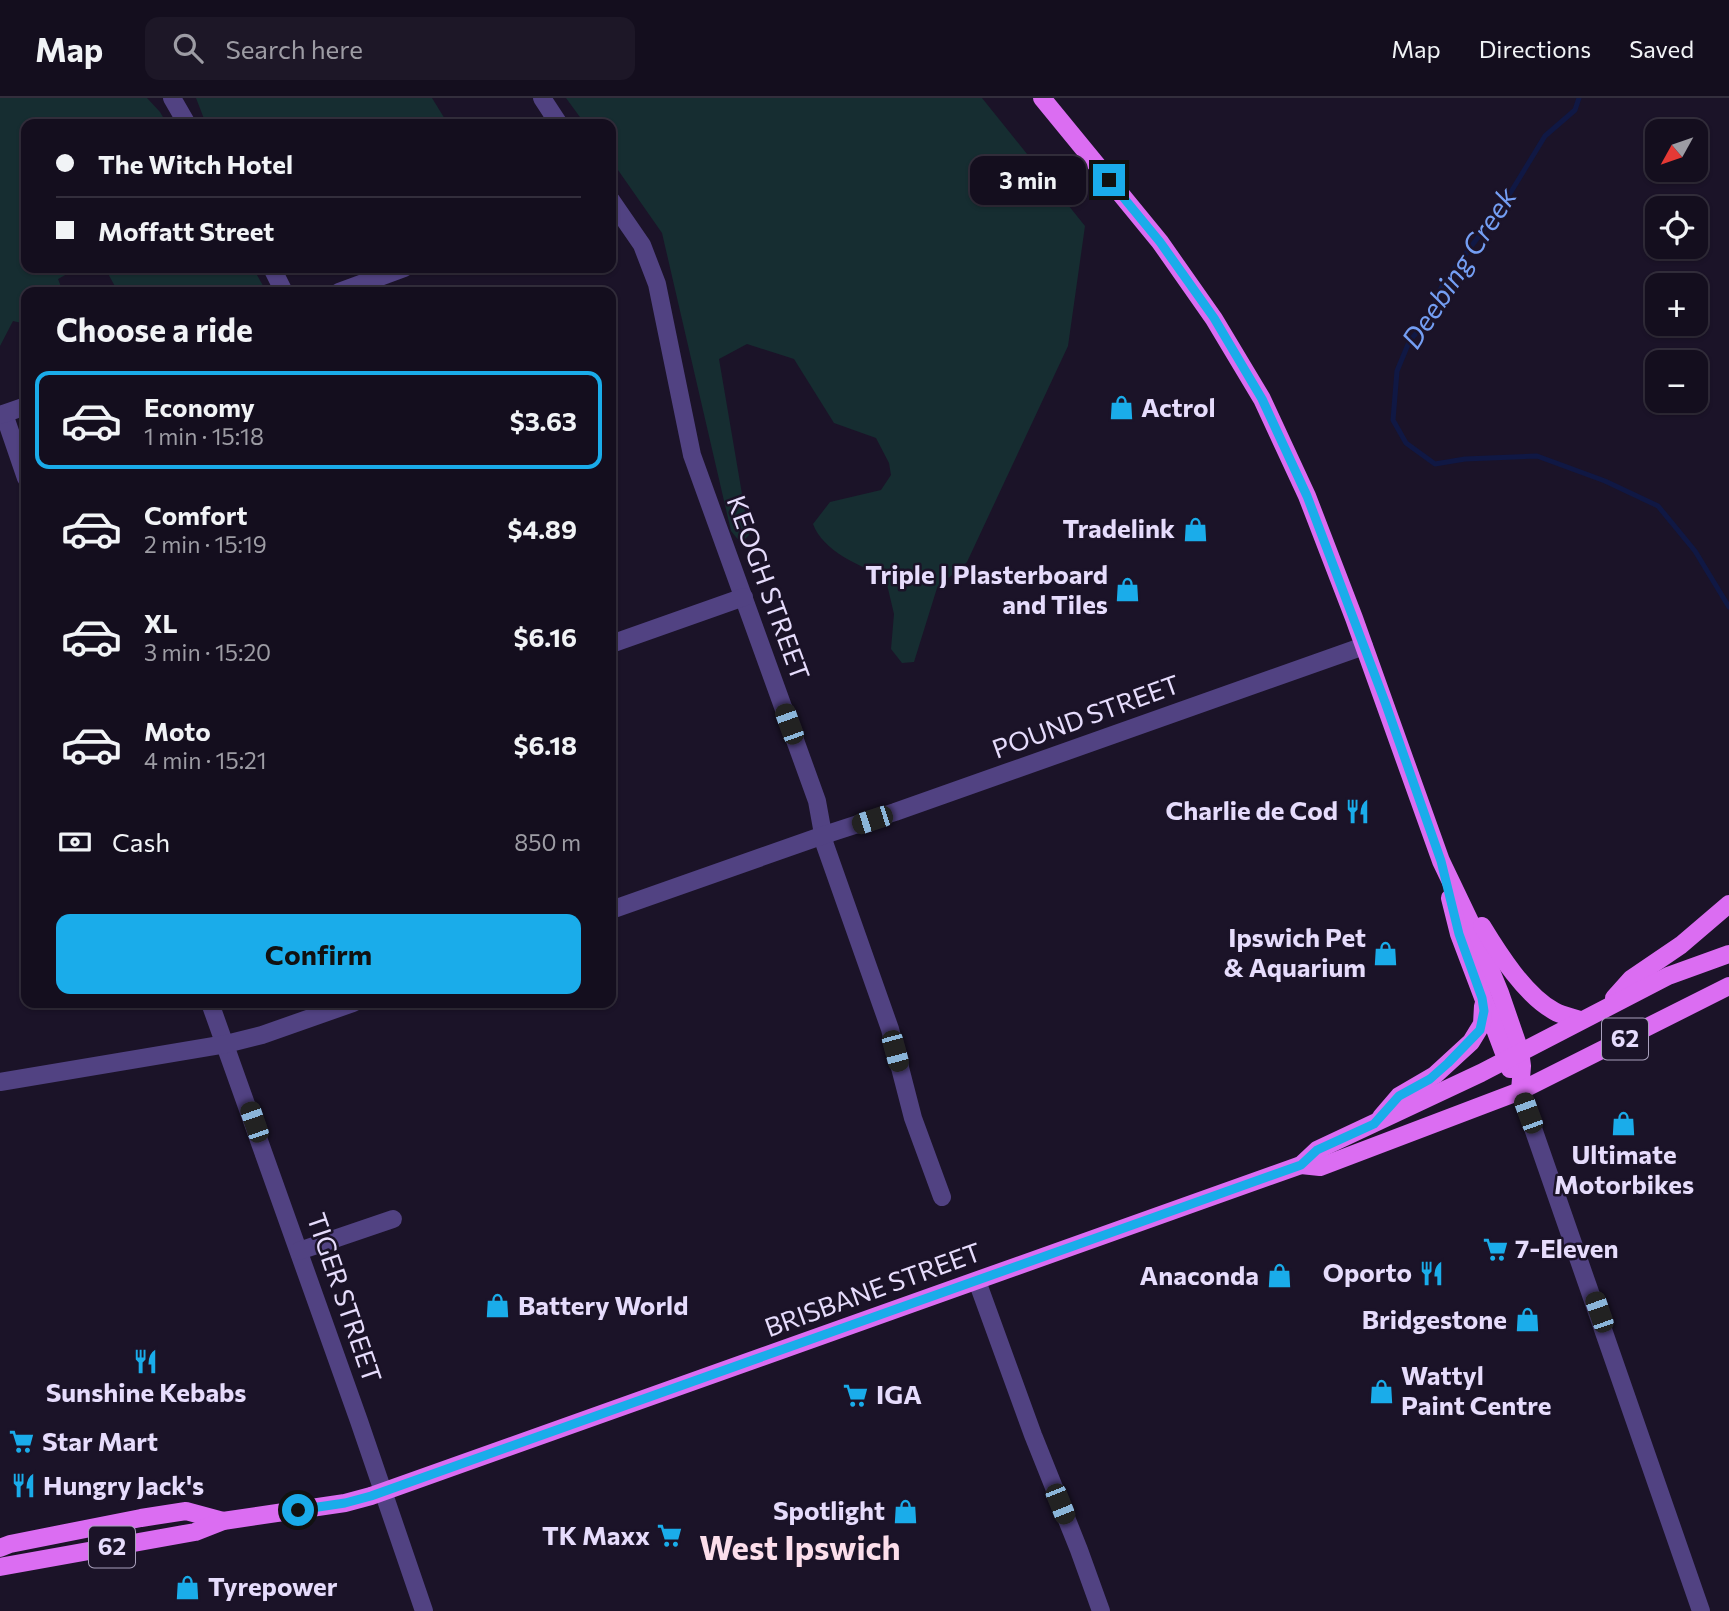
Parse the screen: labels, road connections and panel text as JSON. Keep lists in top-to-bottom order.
{
  "streets": {
    "main road": ["62", "BRISBANE STREET"],
    "street": ["KEOGH STREET", "POUND STREET", "TIGER STREET"]
  },
  "crossings": [
    ["KEOGH STREET", "POUND STREET"],
    ["62", "BRISBANE STREET"],
    ["BRISBANE STREET", "TIGER STREET"]
  ],
  "districts": ["West Ipswich"],
  "water": ["Deebing Creek"],
  "places": {
    "shop": [
      "Actrol",
      "Tradelink",
      "Triple J Plasterboard and Tiles",
      "Ipswich Pet & Aquarium",
      "Ultimate Motorbikes",
      "Anaconda",
      "Battery World",
      "Bridgestone",
      "Wattyl Paint Centre",
      "Spotlight",
      "Tyrepower"
    ],
    "restaurant": [
      "Charlie de Cod",
      "Oporto",
      "Sunshine Kebabs",
      "Hungry Jack's"
    ],
    "supermarket": [
      "7-Eleven",
      "IGA",
      "Star Mart",
      "TK Maxx"
    ]
  },
  "north": "bottom left",
  "page": {
    "header": "Map",
    "search": "Search here",
    "nav": ["Map", "Directions", "Saved"],
    "map_buttons": ["+", "−"],
    "banner": ["The Witch Hotel", "Moffatt Street"],
    "bubble": "3 min",
    "heading": "Choose a ride",
    "list": [
      {
        "name": "Economy",
        "note": "1 min · 15:18",
        "value": "$3.63"
      },
      {
        "name": "Comfort",
        "note": "2 min · 15:19",
        "value": "$4.89"
      },
      {
        "name": "XL",
        "note": "3 min · 15:20",
        "value": "$6.16"
      },
      {
        "name": "Moto",
        "note": "4 min · 15:21",
        "value": "$6.18"
      }
    ],
    "pay": ["Cash", "850 m"],
    "buttons": "Confirm"
  }
}
